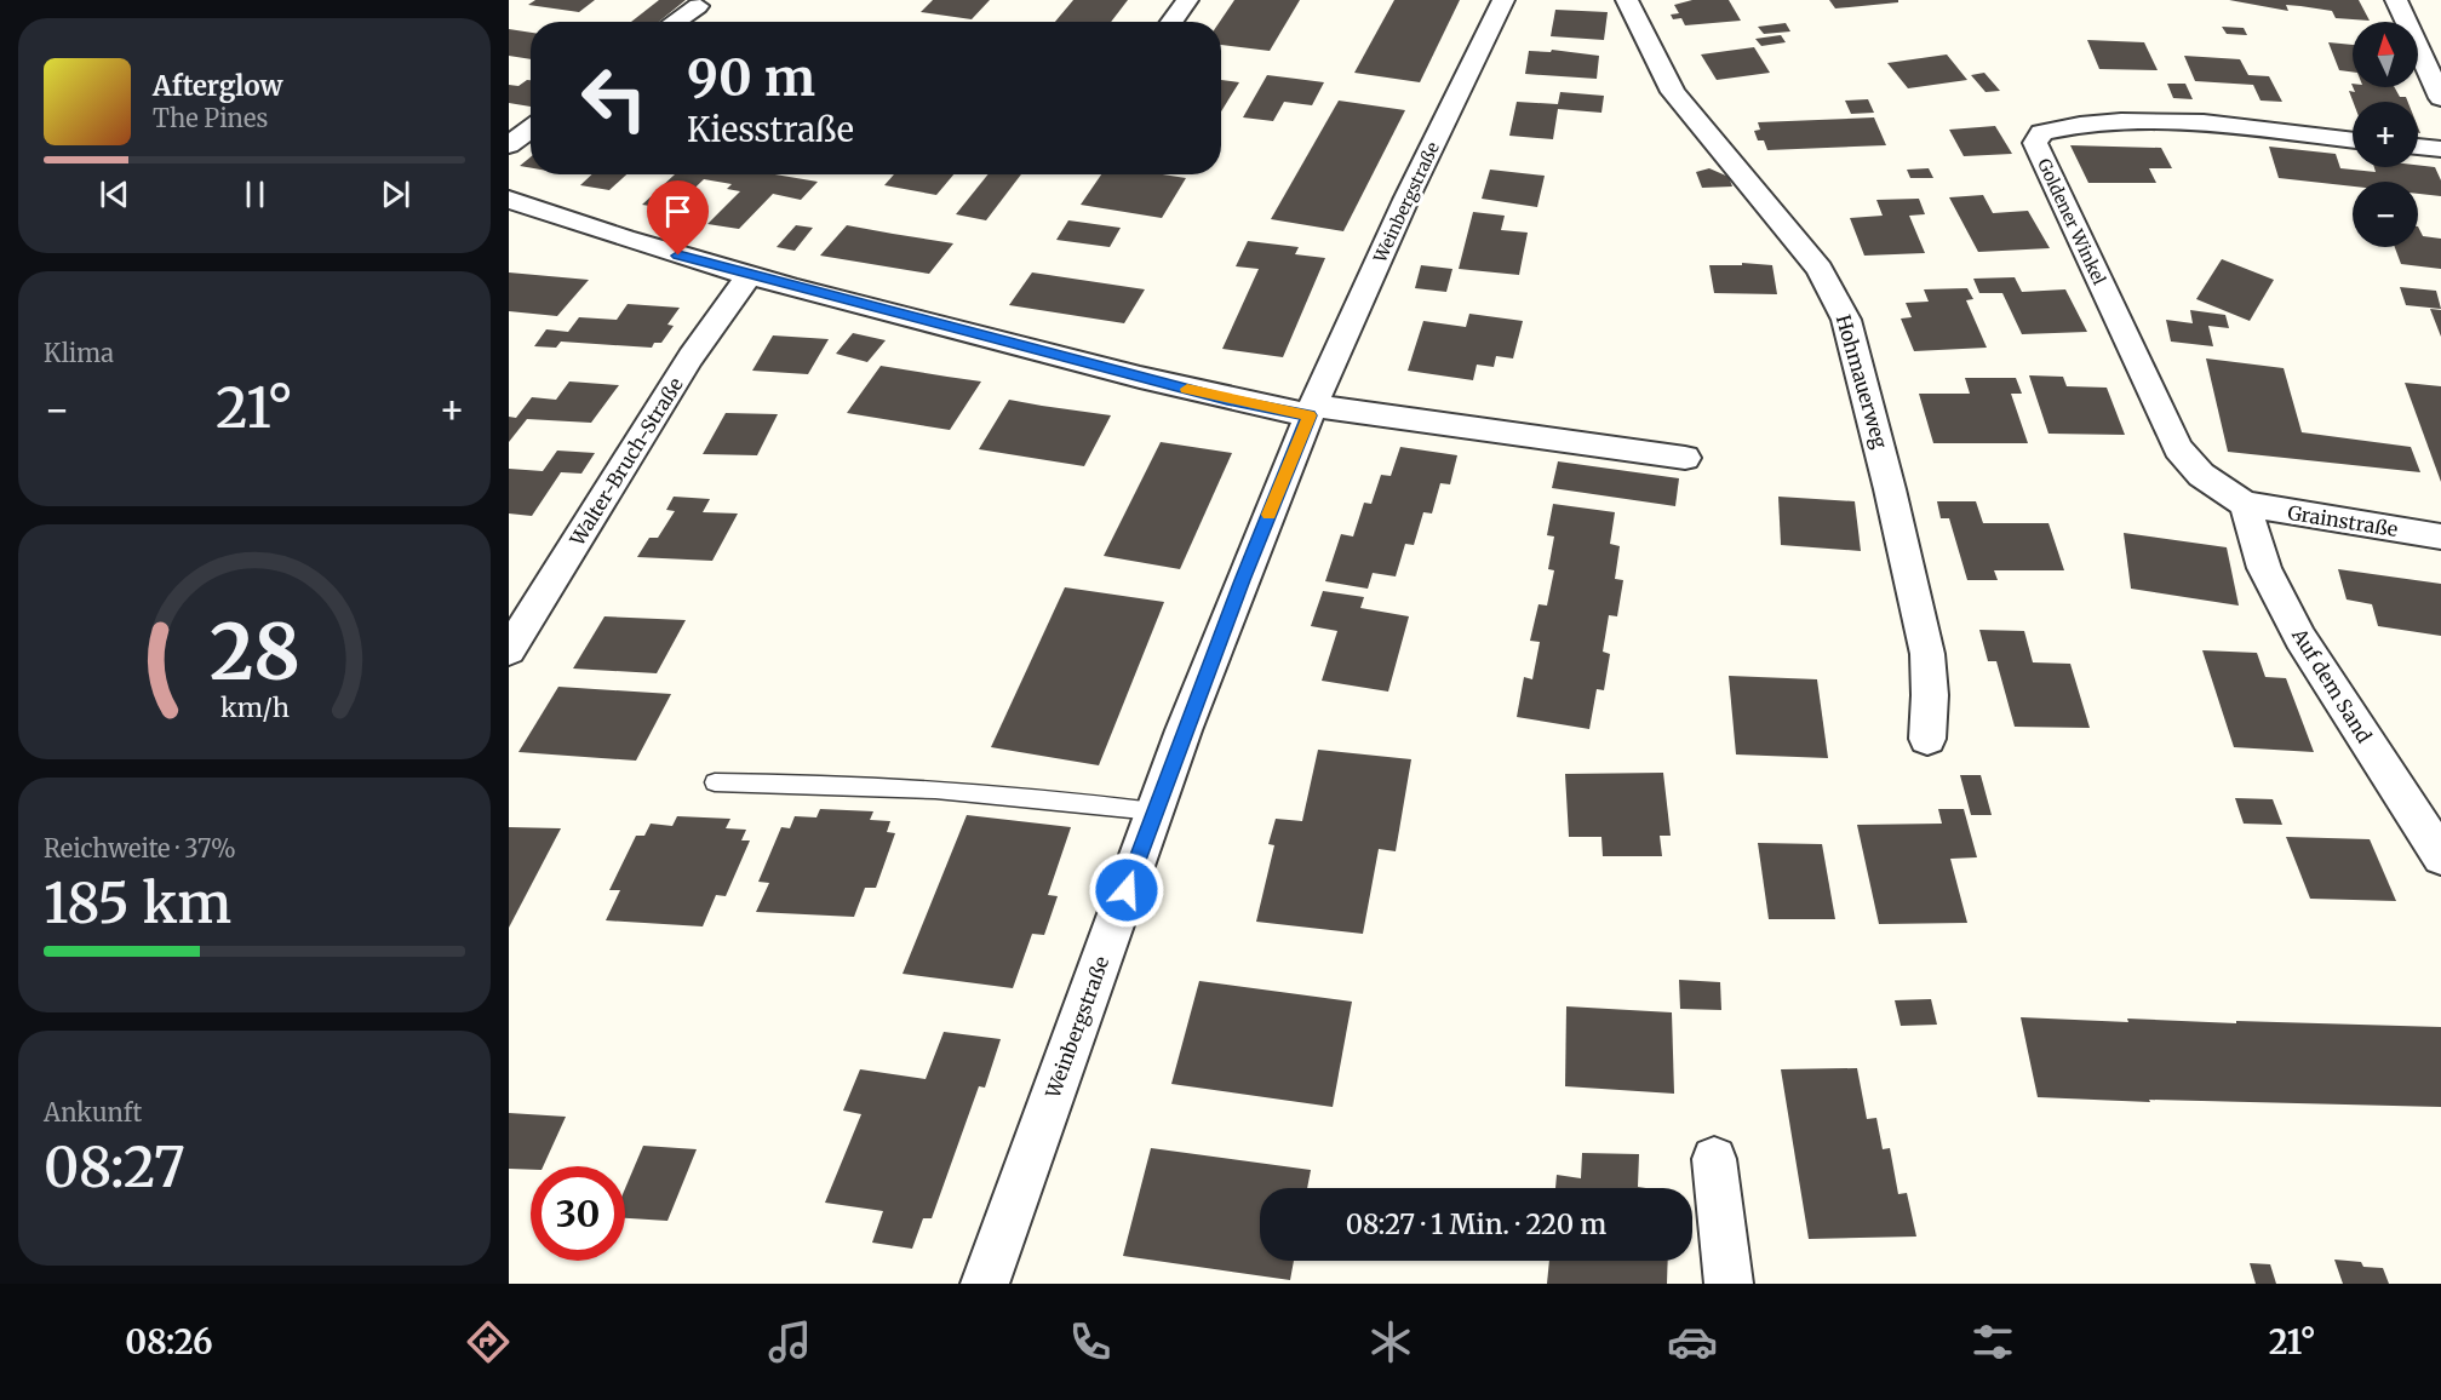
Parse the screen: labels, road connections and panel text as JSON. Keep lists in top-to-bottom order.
{
  "streets": {
    "street": [
      "Weinbergstraße",
      "Goldener Winkel",
      "Hohmauerweg",
      "Walter-Bruch-Straße",
      "Grainstraße",
      "Auf dem Sand"
    ]
  },
  "crossings": [
    ["Goldener Winkel", "Grainstraße"],
    ["Goldener Winkel", "Auf dem Sand"],
    ["Grainstraße", "Auf dem Sand"]
  ],
  "north": "top",
  "page": {
    "map_buttons": ["+", "−"],
    "turn": ["90 m", "Kiesstraße"],
    "song": ["Afterglow", "The Pines"],
    "tile": [
      "Klima",
      ["Reichweite · 37%", "185 km"],
      ["Ankunft", "08:27"]
    ],
    "heat": ["−", "21°", "+"],
    "limit": "30",
    "trip": "08:27 · 1 Min. · 220 m",
    "tabs": ["08:26", "21°"],
    "gauge": ["28", "km/h"]
  }
}
